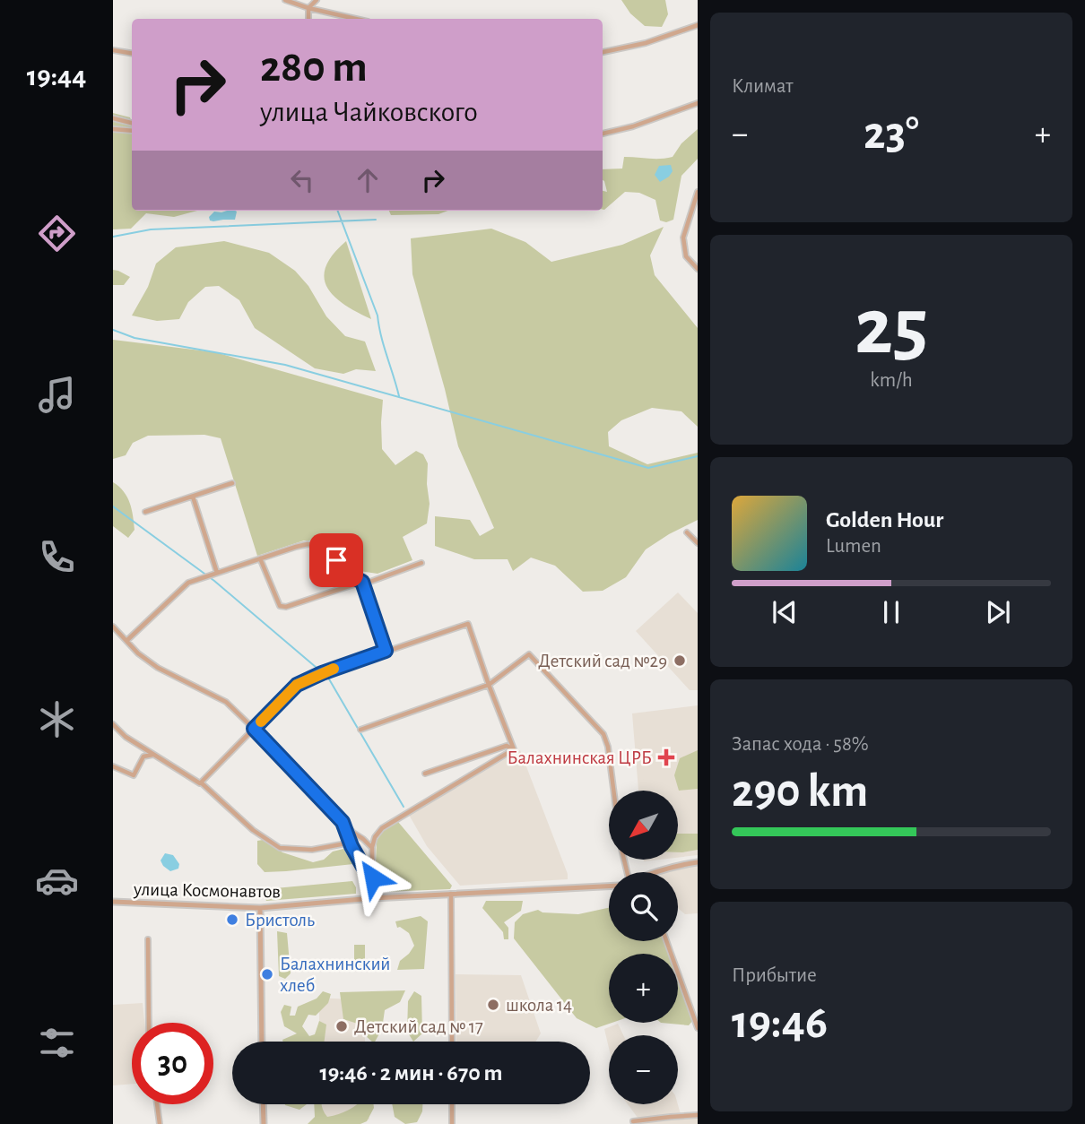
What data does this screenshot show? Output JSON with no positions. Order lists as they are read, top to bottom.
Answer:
{
  "streets": {
    "street": ["улица Космонавтов"]
  },
  "places": {
    "other": [
      "Детский сад №29",
      "Бристоль",
      "Балахнинский хлеб",
      "школа 14",
      "Детский сад № 17"
    ],
    "health": ["Балахнинская ЦРБ"]
  },
  "north": "bottom left",
  "page": {
    "tabs": "19:44",
    "tile": [
      "Климат",
      ["25", "km/h"],
      ["Запас хода · 58%", "290 km"],
      ["Прибытие", "19:46"]
    ],
    "turn": ["280 m", "улица Чайковского"],
    "heat": ["−", "23°", "+"],
    "song": ["Golden Hour", "Lumen"],
    "map_buttons": ["+", "−"],
    "limit": "30",
    "trip": "19:46 · 2 мин · 670 m"
  }
}
